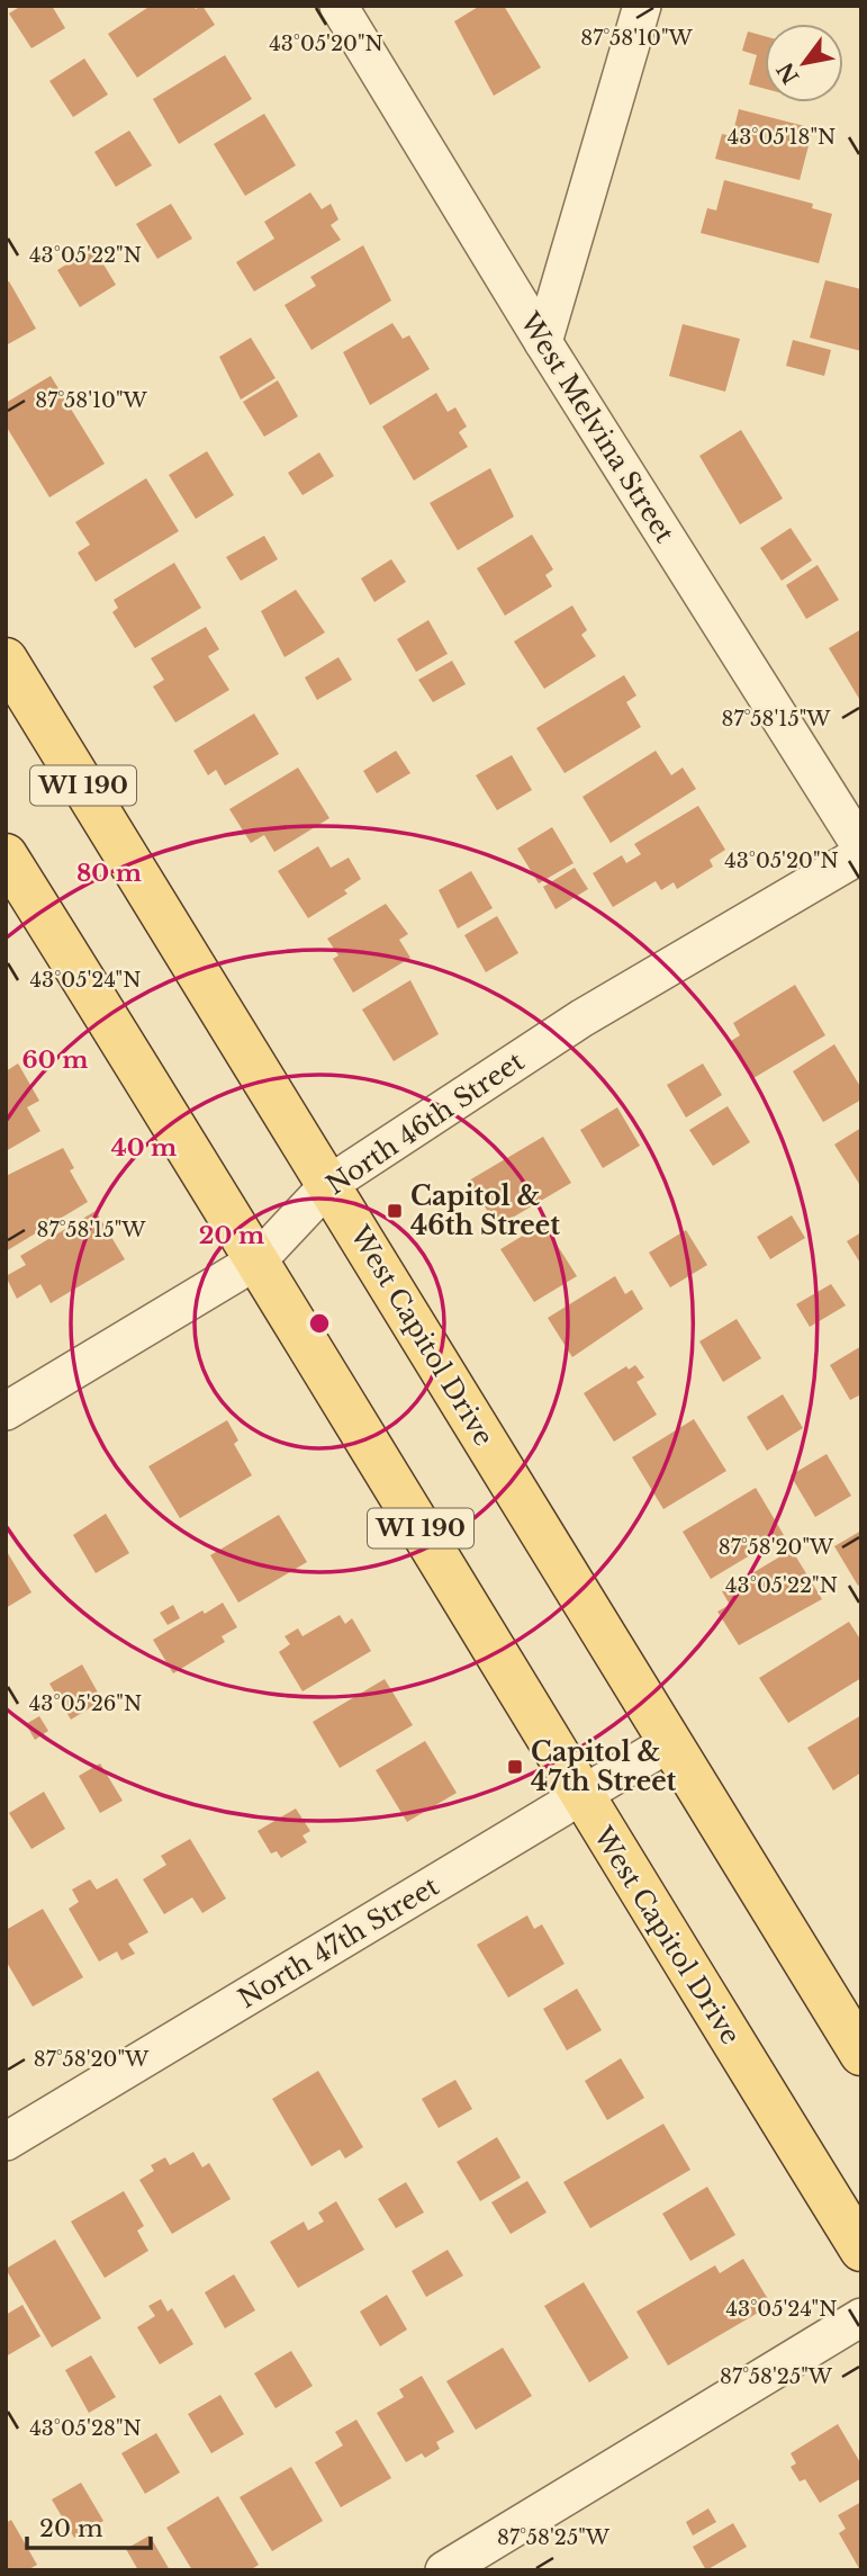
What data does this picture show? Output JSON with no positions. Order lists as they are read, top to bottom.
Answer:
{
  "streets": {
    "main road": ["WI 190", "West Capitol Drive"],
    "street": ["West Melvina Street", "North 46th Street", "North 47th Street"]
  },
  "crossings": [
    ["North 46th Street", "West Capitol Drive"],
    ["West Capitol Drive", "North 47th Street"]
  ],
  "places": {
    "transit": ["Capitol & 46th Street", "Capitol & 47th Street"]
  },
  "scale_bar": "20 m",
  "north": "bottom left",
  "coordinates": [
    "87°58'10\"W",
    "43°05'20\"N",
    "43°05'18\"N",
    "43°05'22\"N",
    "87°58'15\"W",
    "43°05'24\"N",
    "87°58'20\"W",
    "43°05'26\"N",
    "87°58'25\"W",
    "43°05'28\"N"
  ],
  "rings": [
    "80 m",
    "60 m",
    "40 m",
    "20 m"
  ]
}
